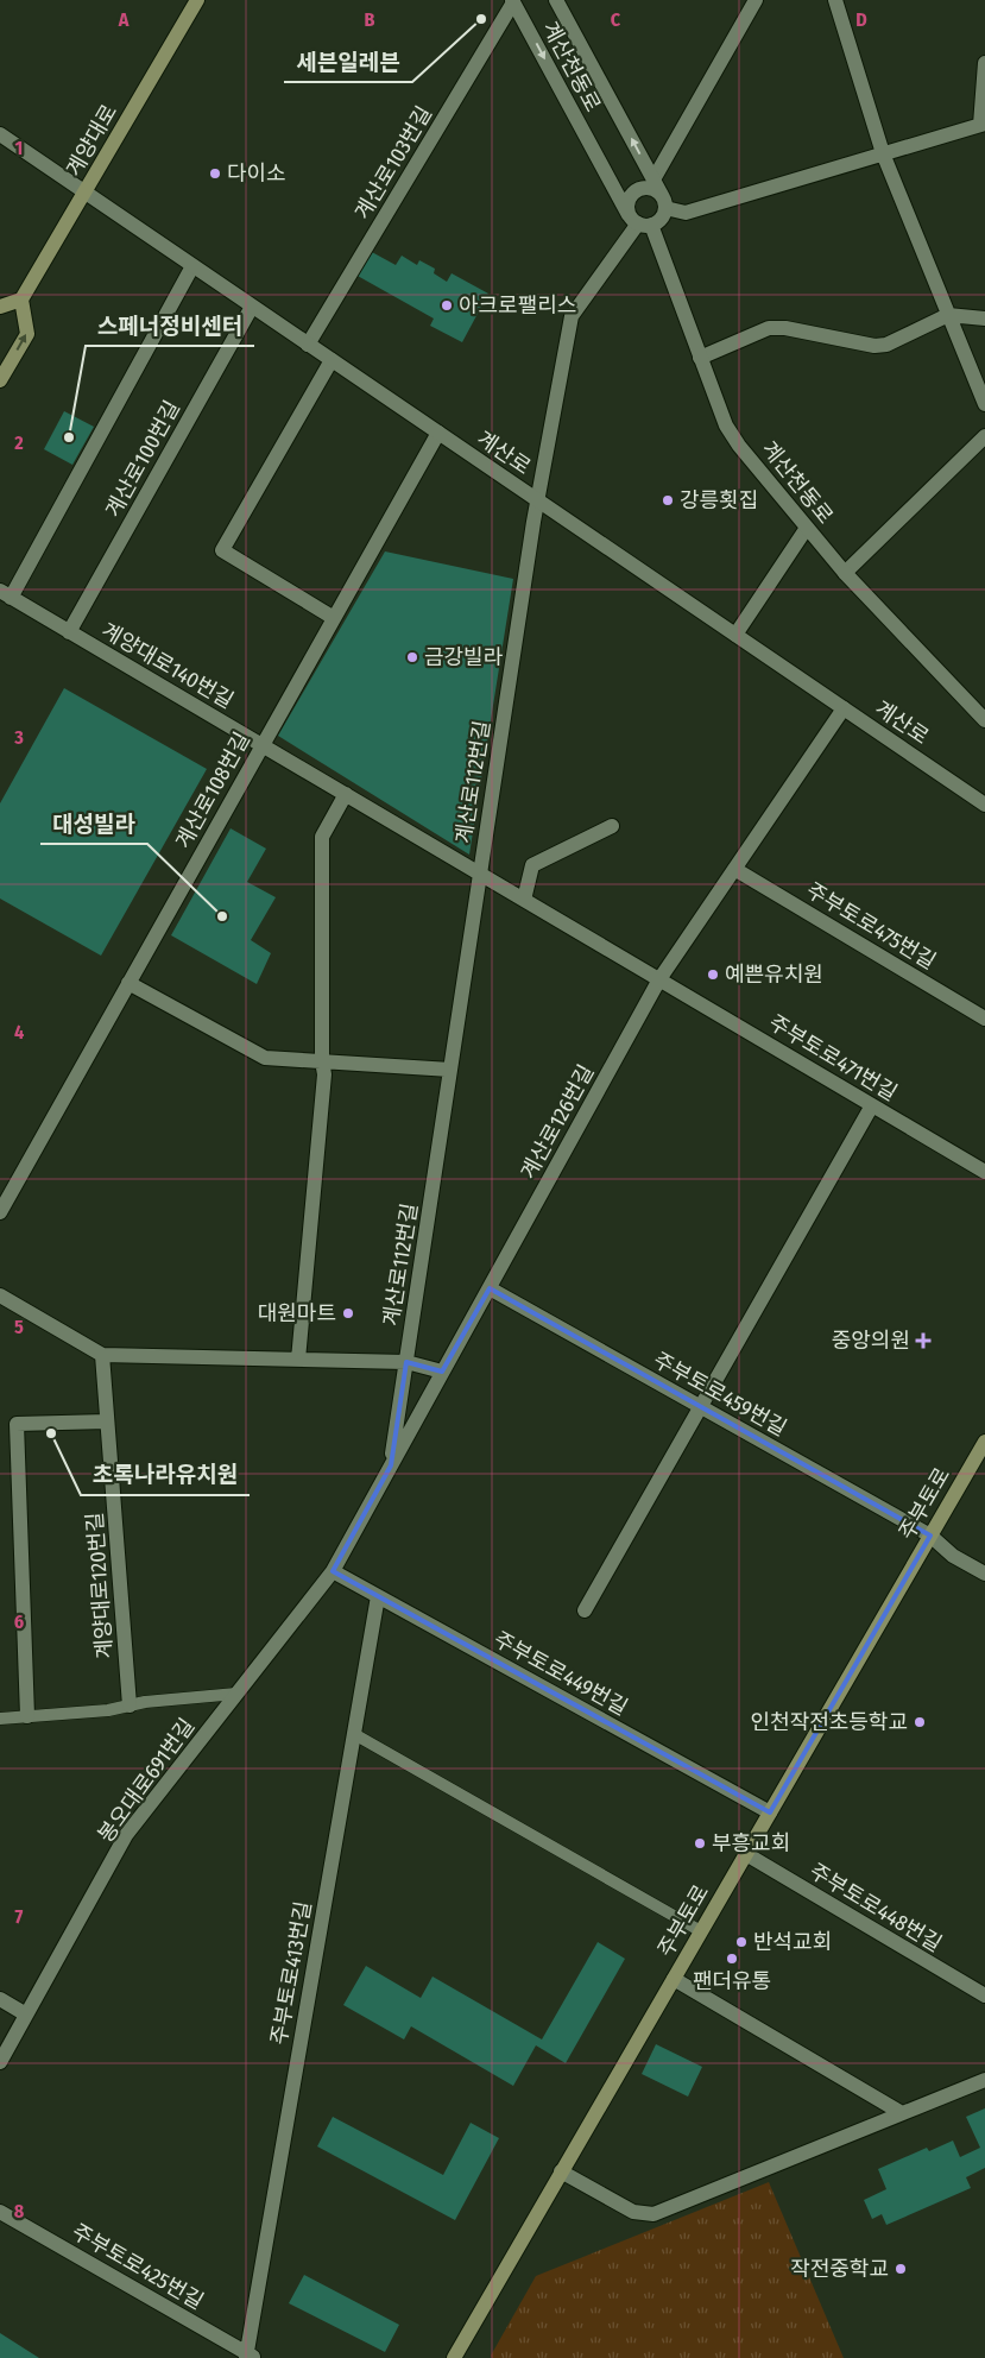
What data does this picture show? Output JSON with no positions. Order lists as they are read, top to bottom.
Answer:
{
  "streets": {
    "main road": ["계양대로", "주부토로"],
    "street": [
      "계산천동로",
      "계산로103번길",
      "계산로",
      "계산로100번길",
      "계양대로140번길",
      "계산로112번길",
      "계산로108번길",
      "주부토로475번길",
      "주부토로471번길",
      "계산로126번길",
      "주부토로459번길",
      "계양대로120번길",
      "주부토로449번길",
      "봉오대로691번길",
      "주부토로448번길",
      "주부토로413번길",
      "주부토로425번길"
    ]
  },
  "crossings": [
    ["계산천동로", "계산로103번길"],
    ["계산천동로", "계산로112번길"],
    ["계양대로", "계산로"],
    ["계산로103번길", "계산로"],
    ["계산로", "계산로100번길"],
    ["계산로", "계산로112번길"],
    ["계산로", "계산로108번길"],
    ["계산로", "계산로126번길"],
    ["계산로100번길", "계양대로140번길"],
    ["계양대로140번길", "계산로112번길"],
    ["계양대로140번길", "계산로108번길"],
    ["계양대로140번길", "주부토로471번길"],
    ["계양대로140번길", "계산로126번길"],
    ["계산로112번길", "계산로126번길"],
    ["주부토로475번길", "계산로126번길"],
    ["주부토로471번길", "계산로126번길"],
    ["계산로126번길", "주부토로459번길"],
    ["계산로126번길", "주부토로449번길"],
    ["계산로126번길", "봉오대로691번길"],
    ["주부토로459번길", "주부토로"],
    ["주부토로", "주부토로449번길"],
    ["주부토로", "주부토로448번길"],
    ["주부토로449번길", "봉오대로691번길"],
    ["주부토로449번길", "주부토로413번길"],
    ["주부토로413번길", "주부토로425번길"]
  ],
  "places": {
    "other": [
      "세븐일레븐",
      "다이소",
      "아크로팰리스",
      "스페너정비센터",
      "강릉횟집",
      "금강빌라",
      "대성빌라",
      "예쁜유치원",
      "대원마트",
      "초록나라유치원",
      "인천작전초등학교",
      "부흥교회",
      "반석교회",
      "팬더유통",
      "작전중학교"
    ],
    "health": ["중앙의원"]
  },
  "grid": {
    "columns": [
      "A",
      "B",
      "C",
      "D"
    ],
    "rows": [
      "1",
      "2",
      "3",
      "4",
      "5",
      "6",
      "7",
      "8"
    ]
  }
}
